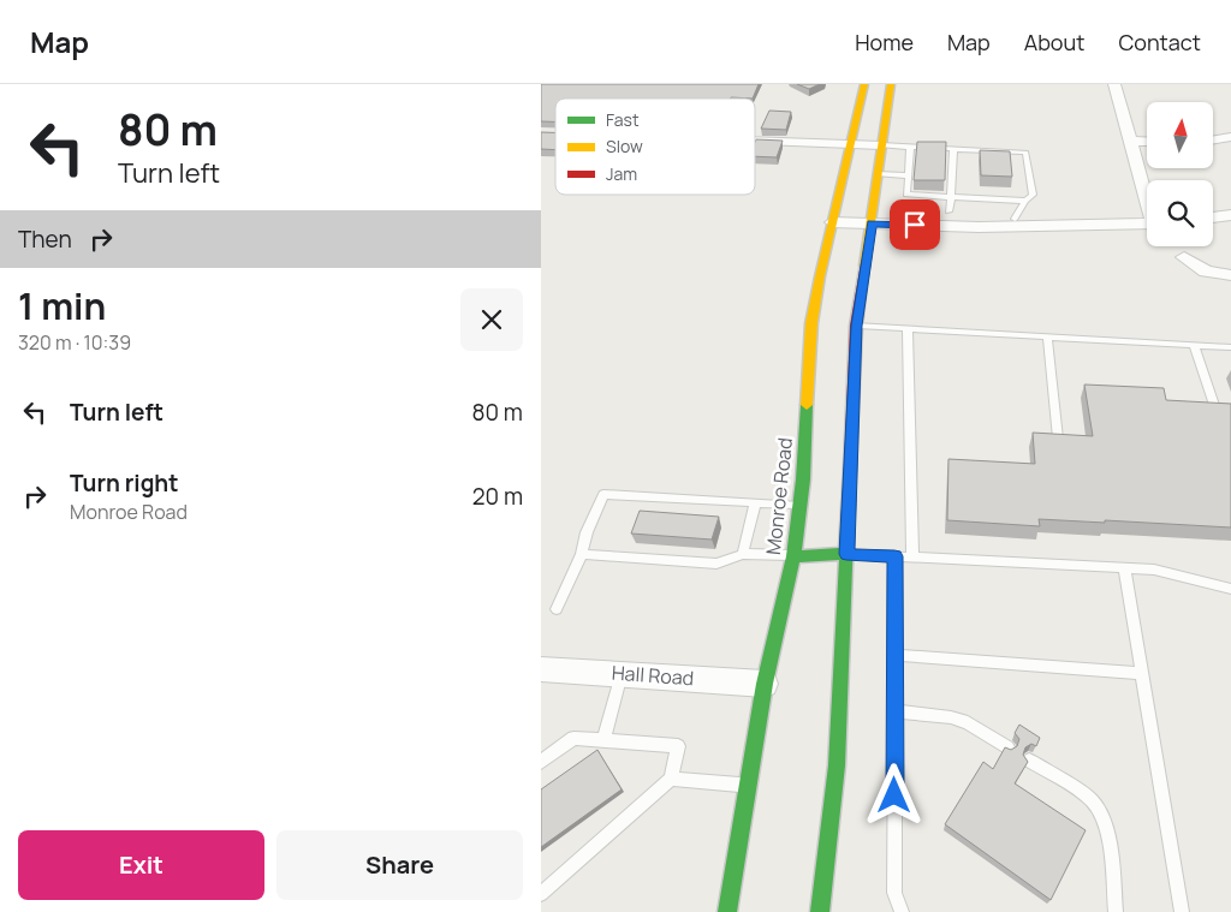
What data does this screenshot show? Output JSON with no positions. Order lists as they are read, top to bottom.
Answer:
{
  "streets": {
    "main road": ["Monroe Road"],
    "street": ["Hall Road"]
  },
  "crossings": [
    ["Monroe Road", "Hall Road"]
  ],
  "legend": ["Fast", "Slow", "Jam"],
  "north": "top",
  "page": {
    "header": "Map",
    "nav": [
      "Home",
      "Map",
      "About",
      "Contact"
    ],
    "turn": ["80 m", "Turn left"],
    "then": "Then",
    "heading": ["1 min", "320 m · 10:39"],
    "list": [
      {
        "name": "Turn left",
        "value": "80 m"
      },
      {
        "name": "Turn right",
        "note": "Monroe Road",
        "value": "20 m"
      }
    ],
    "buttons": ["Exit", "Share"]
  }
}
